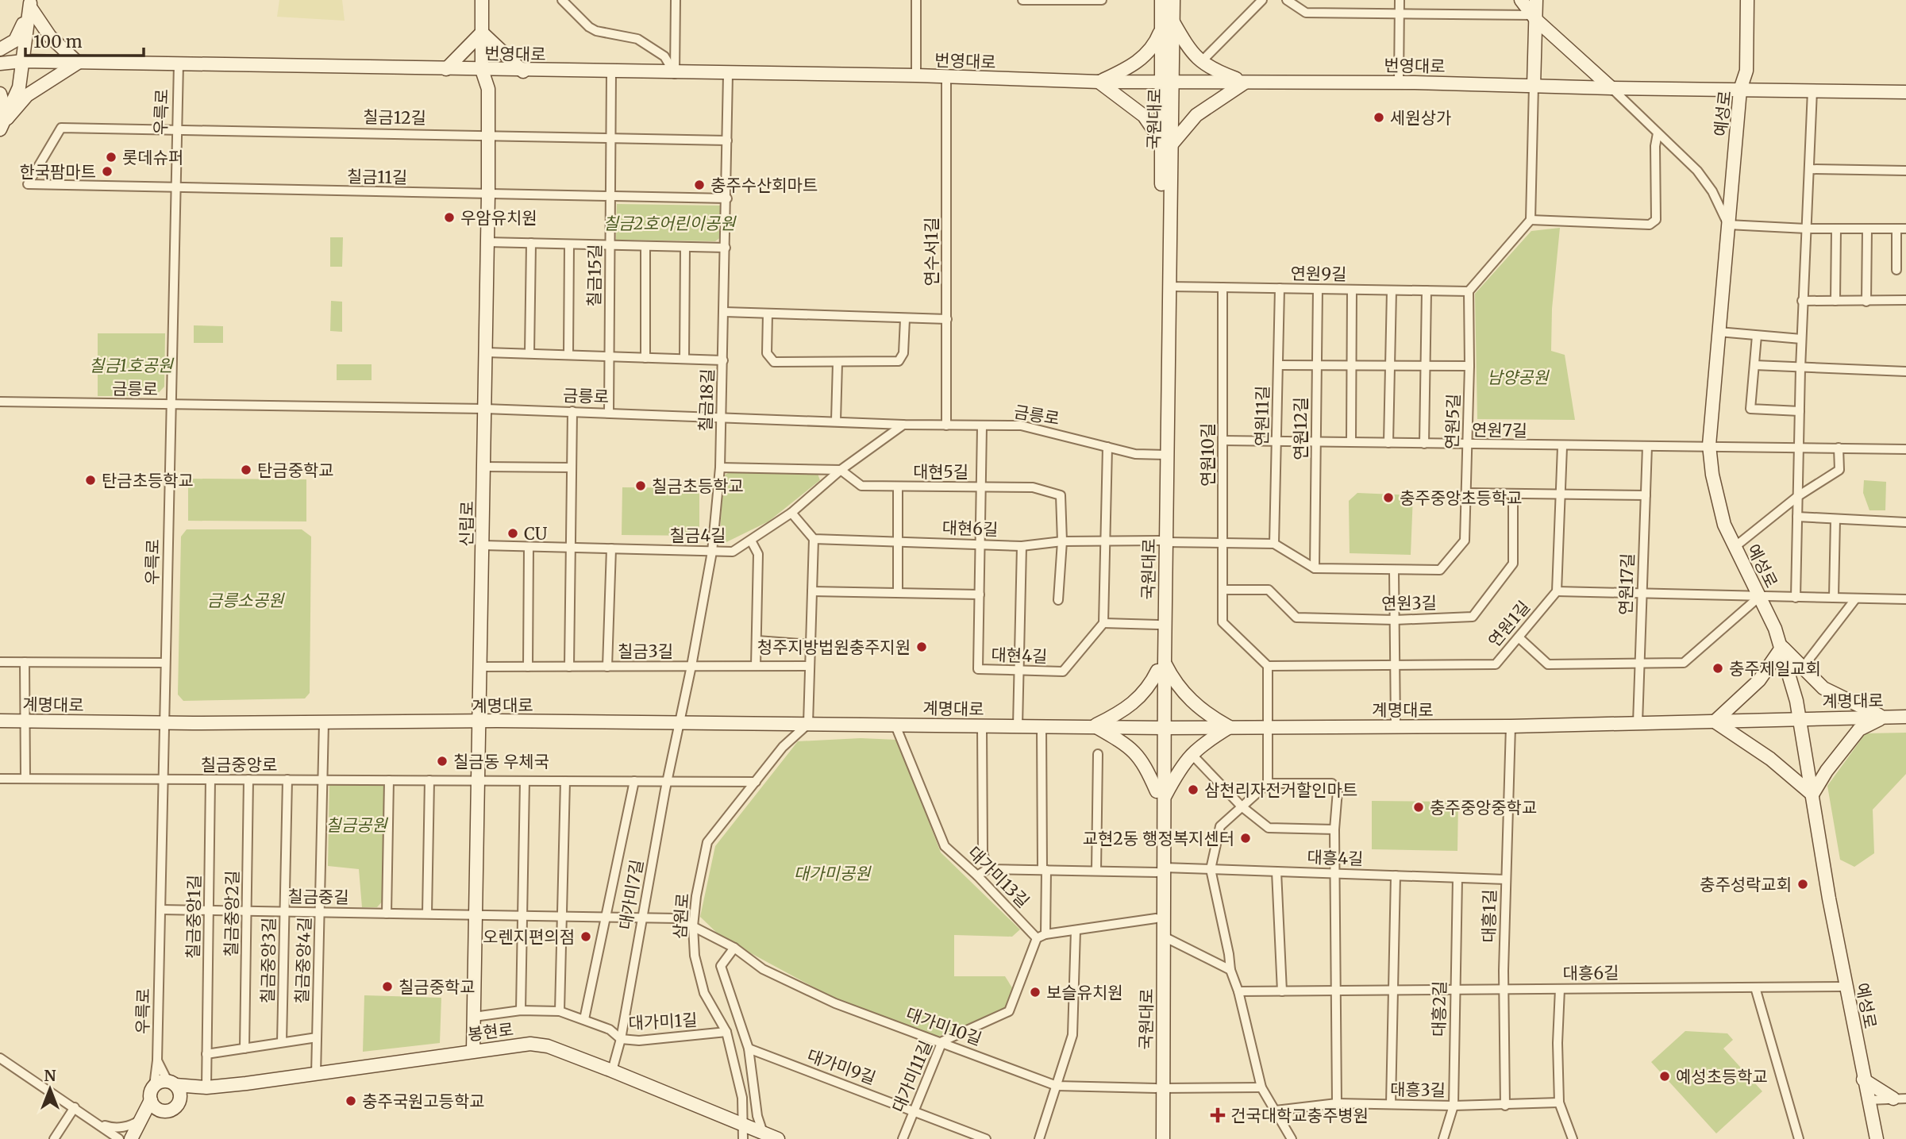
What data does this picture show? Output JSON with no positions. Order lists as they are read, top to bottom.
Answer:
{
  "streets": {
    "street": [
      "번영대로",
      "우륵로",
      "예성로",
      "칠금12길",
      "국원대로",
      "칠금11길",
      "연수서1길",
      "연원9길",
      "칠금15길",
      "금릉로",
      "칠금18길",
      "연원11길",
      "연원5길",
      "연원12길",
      "연원7길",
      "연원10길",
      "대현5길",
      "신립로",
      "대현6길",
      "칠금4길",
      "연원17길",
      "연원3길",
      "연원1길",
      "칠금3길",
      "대현4길",
      "계명대로",
      "칠금중앙로",
      "대흥4길",
      "대가미13길",
      "대가미7길",
      "칠금중길",
      "칠금중앙2길",
      "삼원로",
      "대흥1길",
      "칠금중앙1길",
      "칠금중앙3길",
      "칠금중앙4길",
      "대흥6길",
      "대흥2길",
      "대가미1길",
      "대가미10길",
      "봉현로",
      "대가미9길",
      "대가미11길",
      "대흥3길"
    ]
  },
  "crossings": [
    ["번영대로", "우륵로"],
    ["번영대로", "예성로"],
    ["번영대로", "국원대로"],
    ["번영대로", "연수서1길"],
    ["번영대로", "칠금15길"],
    ["번영대로", "칠금18길"],
    ["번영대로", "신립로"],
    ["우륵로", "칠금12길"],
    ["우륵로", "칠금11길"],
    ["우륵로", "금릉로"],
    ["우륵로", "계명대로"],
    ["우륵로", "칠금중앙로"],
    ["우륵로", "칠금중길"],
    ["우륵로", "봉현로"],
    ["예성로", "연원7길"],
    ["예성로", "계명대로"],
    ["예성로", "대흥6길"],
    ["칠금12길", "칠금11길"],
    ["칠금12길", "칠금15길"],
    ["칠금12길", "칠금18길"],
    ["칠금12길", "신립로"],
    ["국원대로", "연원9길"],
    ["국원대로", "금릉로"],
    ["국원대로", "대현6길"],
    ["국원대로", "계명대로"],
    ["국원대로", "대흥4길"],
    ["국원대로", "대가미10길"],
    ["칠금11길", "칠금15길"],
    ["칠금11길", "칠금18길"],
    ["칠금11길", "신립로"],
    ["연수서1길", "금릉로"],
    ["연원9길", "연원11길"],
    ["연원9길", "연원5길"],
    ["연원9길", "연원12길"],
    ["연원9길", "연원10길"],
    ["칠금15길", "금릉로"],
    ["금릉로", "칠금18길"],
    ["금릉로", "신립로"],
    ["금릉로", "칠금4길"],
    ["금릉로", "대현4길"],
    ["칠금18길", "칠금4길"],
    ["칠금18길", "칠금3길"],
    ["칠금18길", "계명대로"],
    ["칠금18길", "대가미7길"],
    ["연원11길", "연원5길"],
    ["연원11길", "연원7길"],
    ["연원5길", "연원12길"],
    ["연원5길", "연원7길"],
    ["연원12길", "연원7길"],
    ["연원7길", "연원10길"],
    ["연원7길", "연원17길"],
    ["연원10길", "연원3길"],
    ["연원10길", "연원1길"],
    ["대현5길", "대현6길"],
    ["대현5길", "칠금4길"],
    ["대현5길", "대현4길"],
    ["신립로", "칠금4길"],
    ["신립로", "칠금3길"],
    ["신립로", "계명대로"],
    ["신립로", "칠금중앙로"],
    ["신립로", "칠금중길"],
    ["신립로", "대가미1길"],
    ["신립로", "봉현로"],
    ["대현6길", "대현4길"],
    ["연원17길", "계명대로"],
    ["계명대로", "대가미13길"],
    ["계명대로", "대가미7길"],
    ["계명대로", "삼원로"],
    ["계명대로", "대흥1길"],
    ["계명대로", "칠금중앙4길"],
    ["계명대로", "대가미11길"],
    ["칠금중앙로", "대가미7길"],
    ["칠금중앙로", "칠금중앙2길"],
    ["칠금중앙로", "삼원로"],
    ["칠금중앙로", "칠금중앙1길"],
    ["칠금중앙로", "칠금중앙3길"],
    ["칠금중앙로", "칠금중앙4길"],
    ["대흥4길", "대흥1길"],
    ["대흥4길", "대흥2길"],
    ["대흥4길", "대가미11길"],
    ["대가미13길", "대가미11길"],
    ["대가미7길", "대가미1길"],
    ["대가미7길", "대가미10길"],
    ["대가미7길", "봉현로"],
    ["칠금중길", "칠금중앙2길"],
    ["칠금중길", "칠금중앙1길"],
    ["칠금중길", "칠금중앙3길"],
    ["칠금중길", "칠금중앙4길"],
    ["칠금중길", "대가미10길"],
    ["삼원로", "대가미1길"],
    ["삼원로", "대가미10길"],
    ["삼원로", "봉현로"],
    ["대흥1길", "대흥6길"],
    ["대흥1길", "대흥3길"],
    ["칠금중앙1길", "봉현로"],
    ["칠금중앙4길", "봉현로"],
    ["대흥6길", "대흥2길"],
    ["대흥2길", "대흥3길"],
    ["대가미10길", "대가미11길"],
    ["대가미9길", "대가미11길"]
  ],
  "parks": [
    "칠금2호어린이공원",
    "칠금1호공원",
    "남양공원",
    "금릉소공원",
    "칠금공원",
    "대가미공원"
  ],
  "places": {
    "other": [
      "세원상가",
      "롯데슈퍼",
      "한국팜마트",
      "충주수산회마트",
      "우암유치원",
      "탄금중학교",
      "탄금초등학교",
      "칠금초등학교",
      "충주중앙초등학교",
      "CU",
      "청주지방법원충주지원",
      "충주제일교회",
      "칠금동 우체국",
      "삼천리자전거할인마트",
      "충주중앙중학교",
      "교현2동 행정복지센터",
      "충주성락교회",
      "오렌지편의점",
      "칠금중학교",
      "보슬유치원",
      "예성초등학교",
      "충주국원고등학교"
    ],
    "health": ["건국대학교충주병원"]
  },
  "scale_bar": "100 m",
  "north": "top"
}
